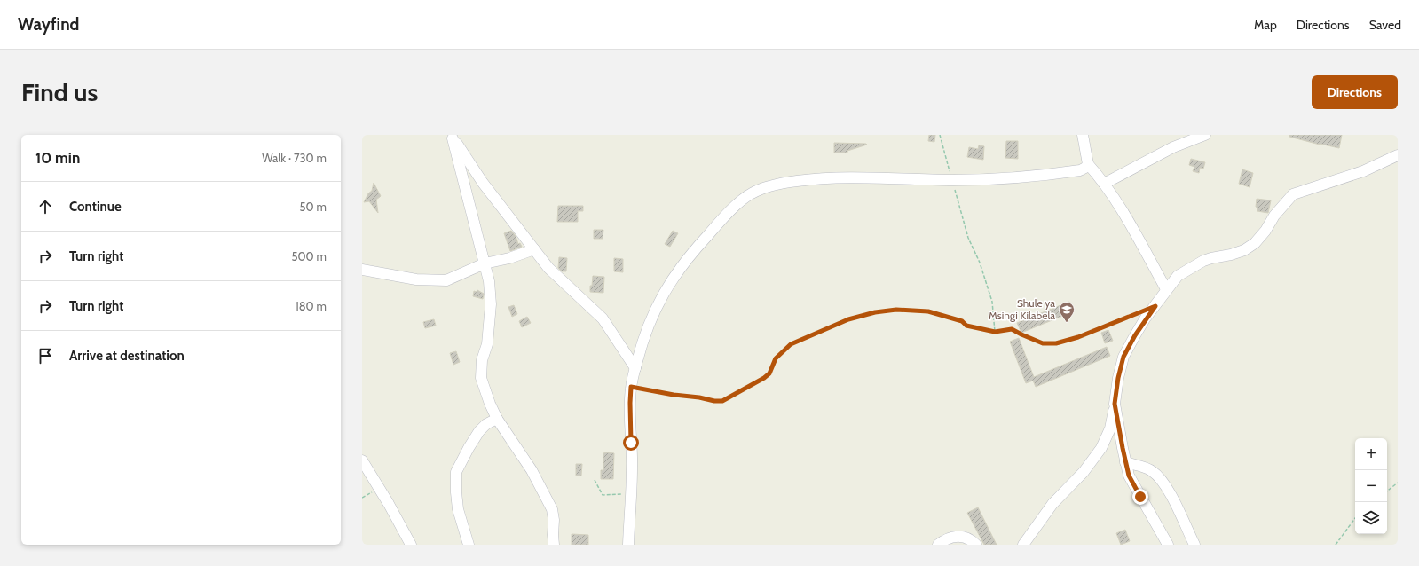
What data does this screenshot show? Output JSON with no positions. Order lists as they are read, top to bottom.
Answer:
{
  "places": {
    "school or university": ["Shule ya Msingi Kilabela"]
  },
  "page": {
    "header": "Wayfind",
    "nav": ["Map", "Directions", "Saved"],
    "buttons": "Directions",
    "title": "Find us",
    "heading": ["10 min", "Walk · 730 m"],
    "list": [
      ["Continue", "50 m"],
      ["Turn right", "500 m"],
      ["Turn right", "180 m"],
      "Arrive at destination"
    ],
    "map_buttons": ["+", "−"]
  }
}
